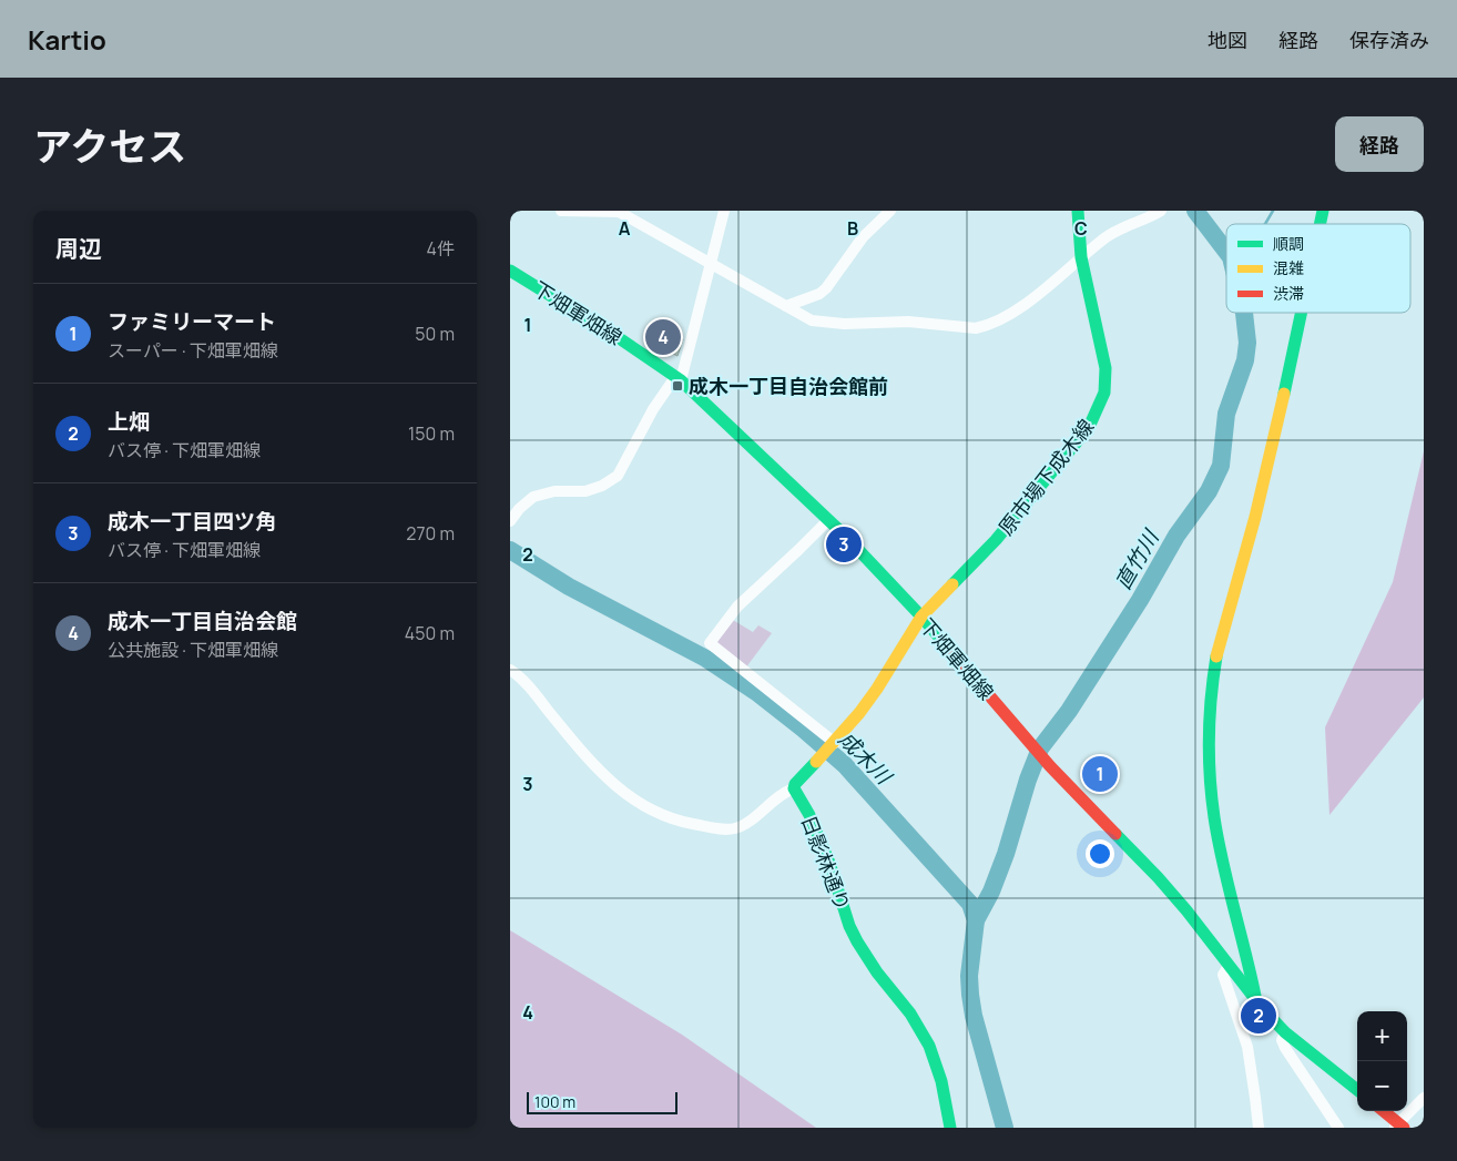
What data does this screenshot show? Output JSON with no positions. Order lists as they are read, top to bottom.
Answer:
{
  "streets": {
    "main road": ["下畑軍畑線", "原市場下成木線", "日影林通り"]
  },
  "crossings": [
    ["下畑軍畑線", "原市場下成木線"]
  ],
  "water": ["直竹川", "成木川"],
  "places": {
    "transit": ["成木一丁目自治会館前"]
  },
  "legend": ["順調", "混雑", "渋滞"],
  "scale_bar": "100 m",
  "page": {
    "header": "Kartio",
    "nav": ["地図", "経路", "保存済み"],
    "title": "アクセス",
    "buttons": "経路",
    "heading": ["周辺", "4件"],
    "list": [
      {
        "mark": "1",
        "name": "ファミリーマート",
        "note": "スーパー · 下畑軍畑線",
        "value": "50 m"
      },
      {
        "mark": "2",
        "name": "上畑",
        "note": "バス停 · 下畑軍畑線",
        "value": "150 m"
      },
      {
        "mark": "3",
        "name": "成木一丁目四ツ角",
        "note": "バス停 · 下畑軍畑線",
        "value": "270 m"
      },
      {
        "mark": "4",
        "name": "成木一丁目自治会館",
        "note": "公共施設 · 下畑軍畑線",
        "value": "450 m"
      }
    ],
    "pins": [
      "4",
      "3",
      "1",
      "2"
    ],
    "map_buttons": ["+", "−"],
    "scale": "100 m"
  },
  "grid": {
    "columns": ["A", "B", "C"],
    "rows": [
      "1",
      "2",
      "3",
      "4"
    ]
  }
}
